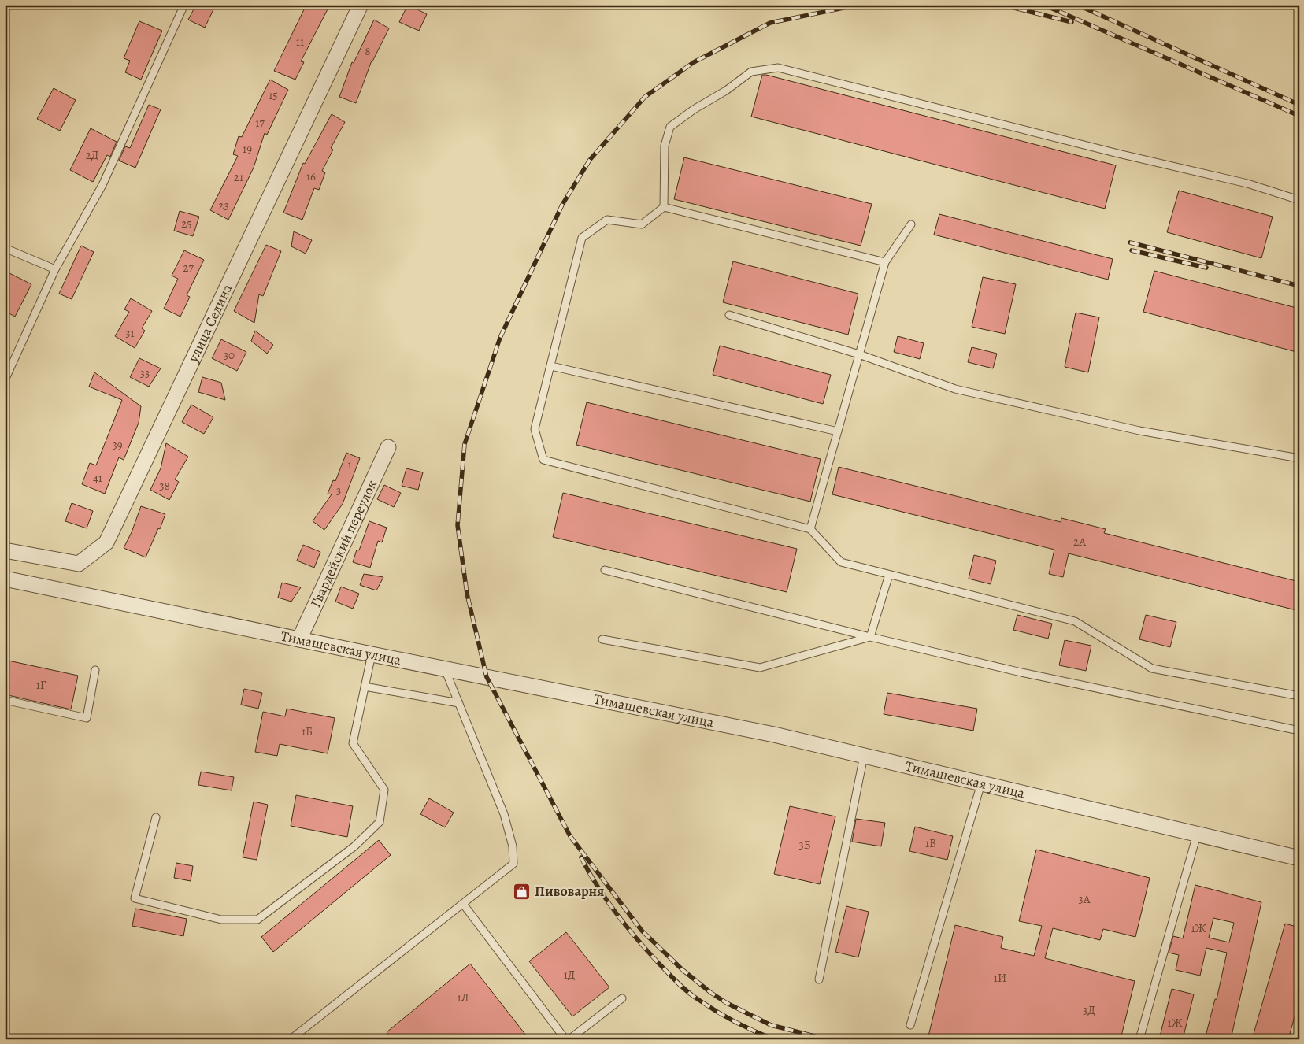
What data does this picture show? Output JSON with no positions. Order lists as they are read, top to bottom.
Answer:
{
  "streets": {
    "street": ["улица Седина", "Гвардейский переулок", "Тимашевская улица"]
  },
  "crossings": [
    ["Гвардейский переулок", "Тимашевская улица"]
  ],
  "places": {
    "shop": ["Пивоварня"]
  },
  "house_numbers": [
    "11",
    "8",
    "15",
    "17",
    "19",
    "2Д",
    "16",
    "21",
    "23",
    "25",
    "27",
    "31",
    "30",
    "33",
    "39",
    "1",
    "41",
    "38",
    "3",
    "2А",
    "1Г",
    "1Б",
    "1В",
    "3Б",
    "3А",
    "1Ж",
    "1Д",
    "1И",
    "1Л",
    "3Д",
    "1Ж"
  ]
}
